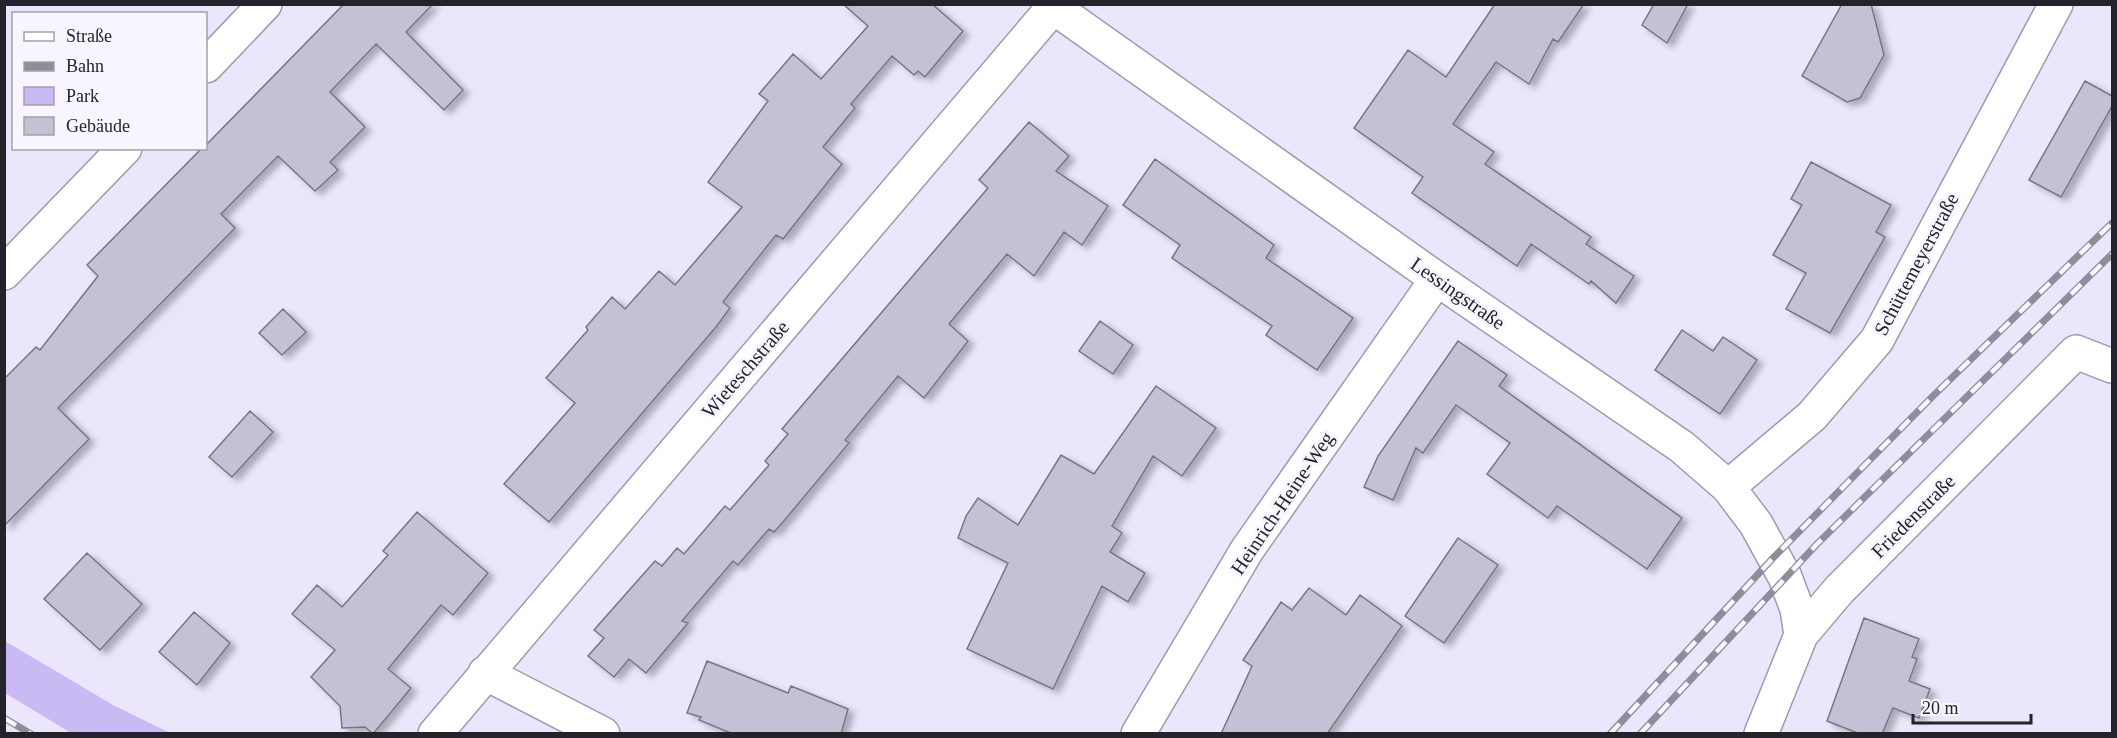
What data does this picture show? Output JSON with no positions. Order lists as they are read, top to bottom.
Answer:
{
  "streets": {
    "street": [
      "Schüttemeyerstraße",
      "Lessingstraße",
      "Wieteschstraße",
      "Heinrich-Heine-Weg",
      "Friedenstraße"
    ]
  },
  "crossings": [
    ["Schüttemeyerstraße", "Lessingstraße"],
    ["Lessingstraße", "Wieteschstraße"],
    ["Lessingstraße", "Heinrich-Heine-Weg"],
    ["Lessingstraße", "Friedenstraße"]
  ],
  "legend": [
    "Straße",
    "Bahn",
    "Park",
    "Gebäude"
  ],
  "scale_bar": "20 m"
}
